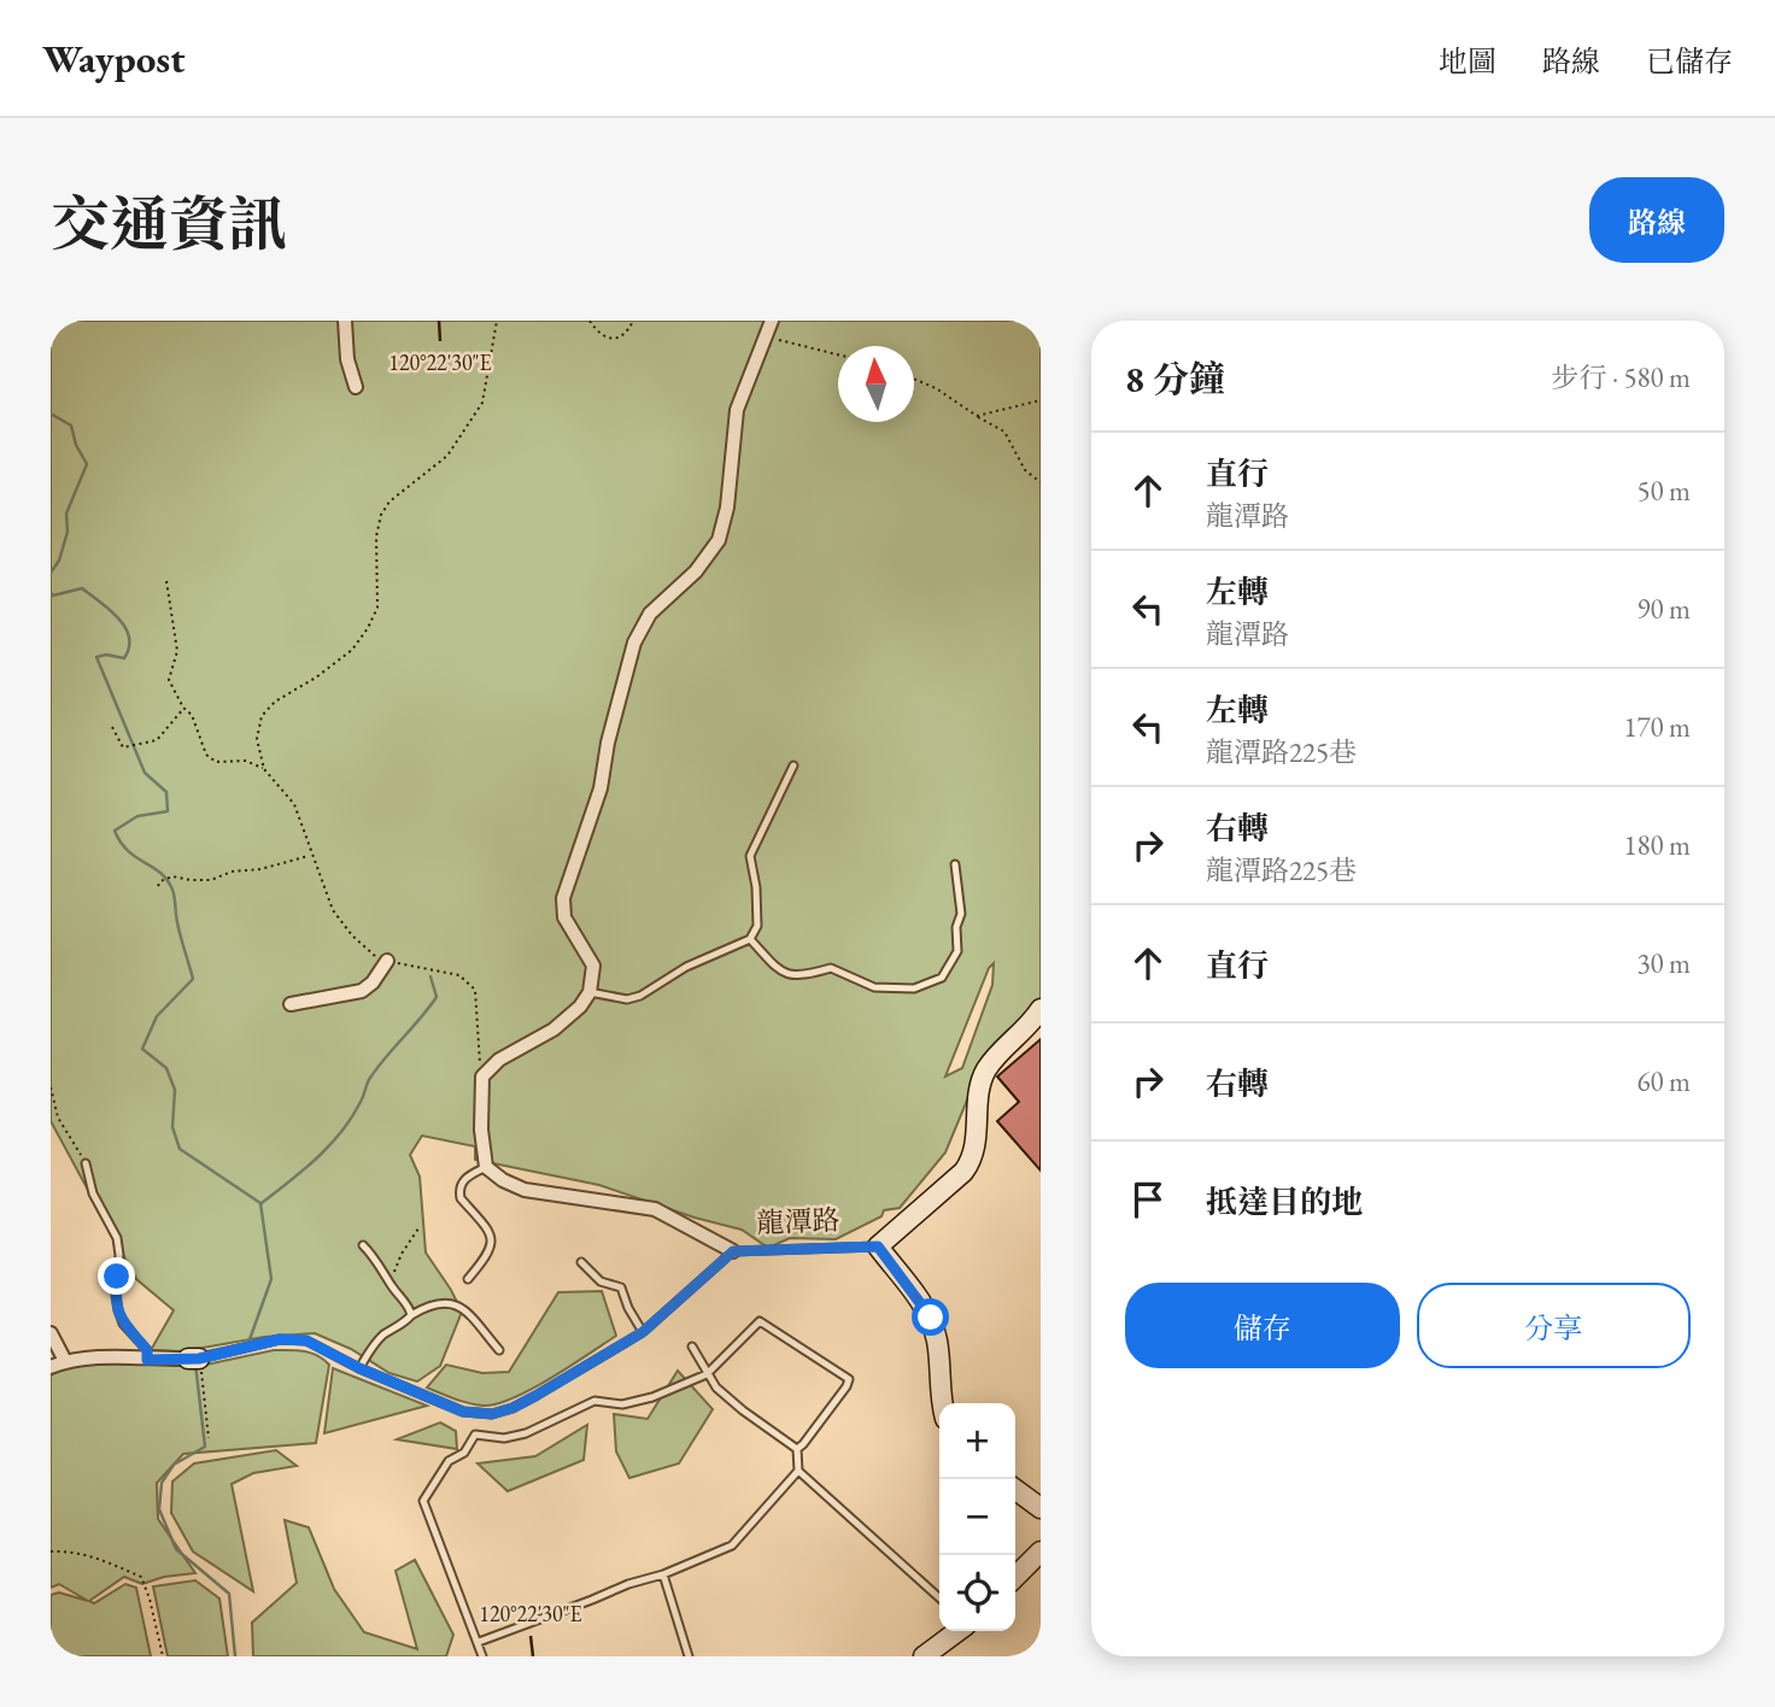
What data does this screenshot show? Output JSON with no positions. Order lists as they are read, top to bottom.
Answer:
{
  "streets": {
    "street": ["龍潭路"]
  },
  "north": "top",
  "page": {
    "header": "Waypost",
    "nav": ["地圖", "路線", "已儲存"],
    "title": "交通資訊",
    "buttons": [
      "路線",
      ["儲存", "分享"]
    ],
    "heading": ["8 分鐘", "步行 · 580 m"],
    "list": [
      ["直行", "龍潭路", "50 m"],
      ["左轉", "龍潭路", "90 m"],
      ["左轉", "龍潭路225巷", "170 m"],
      ["右轉", "龍潭路225巷", "180 m"],
      ["直行", "30 m"],
      ["右轉", "60 m"],
      "抵達目的地"
    ],
    "map_buttons": ["+", "−"]
  },
  "coordinates": ["120°22'30\"E"]
}
